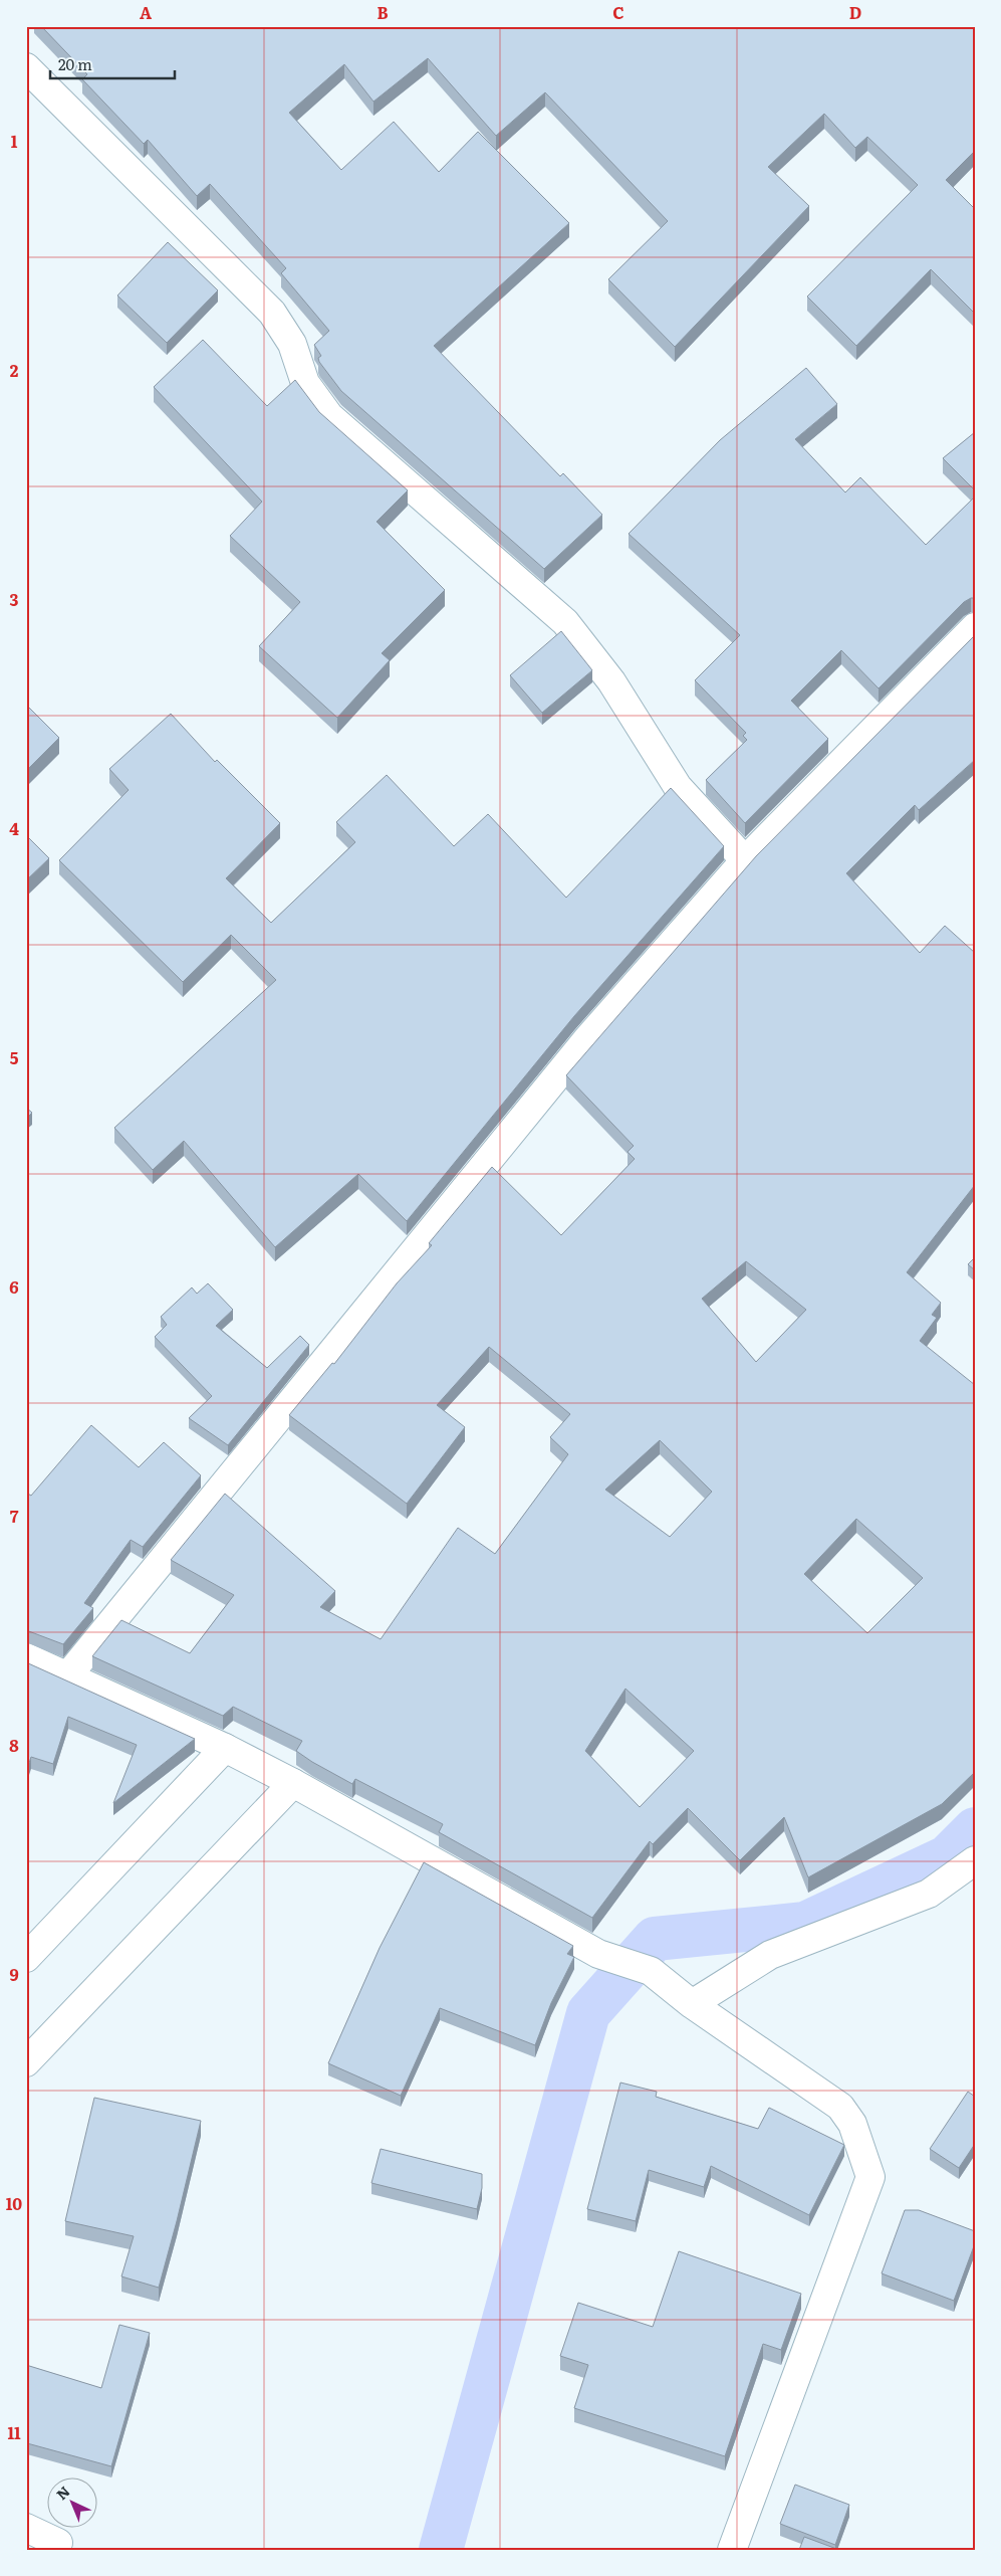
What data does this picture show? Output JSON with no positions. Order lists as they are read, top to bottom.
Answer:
{
  "scale_bar": "20 m",
  "north": "top left",
  "grid": {
    "columns": [
      "A",
      "B",
      "C",
      "D"
    ],
    "rows": [
      "1",
      "2",
      "3",
      "4",
      "5",
      "6",
      "7",
      "8",
      "9",
      "10",
      "11"
    ]
  }
}
